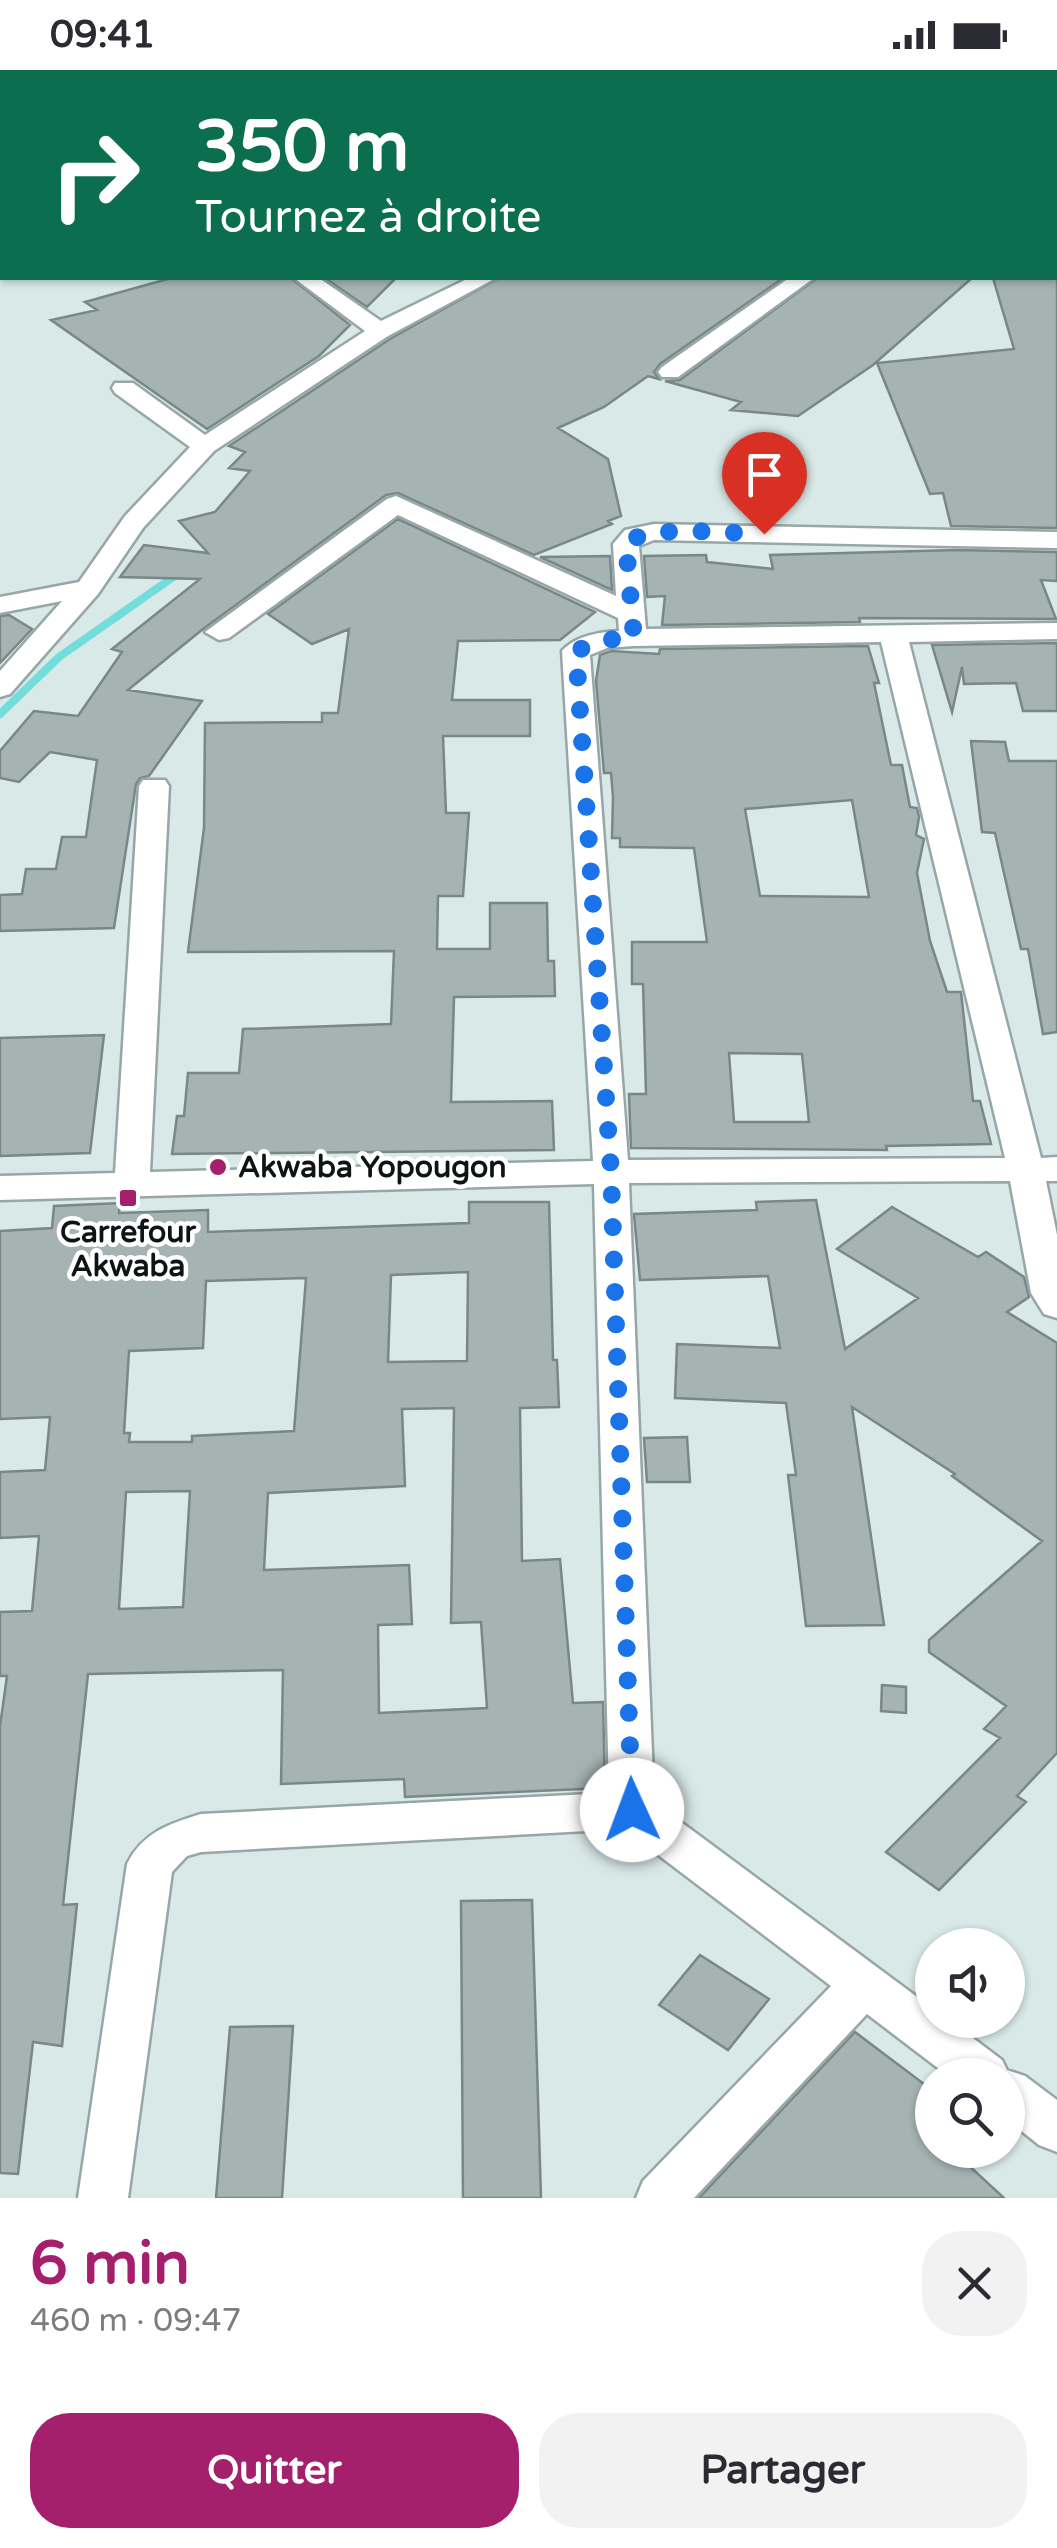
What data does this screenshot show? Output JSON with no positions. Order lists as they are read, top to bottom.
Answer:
{
  "places": {
    "other": ["Akwaba Yopougon"],
    "transit": ["Carrefour Akwaba"]
  },
  "page": {
    "status": "09:41",
    "turn": ["350 m", "Tournez à droite"],
    "heading": ["6 min", "460 m · 09:47"],
    "buttons": ["Quitter", "Partager"]
  }
}
